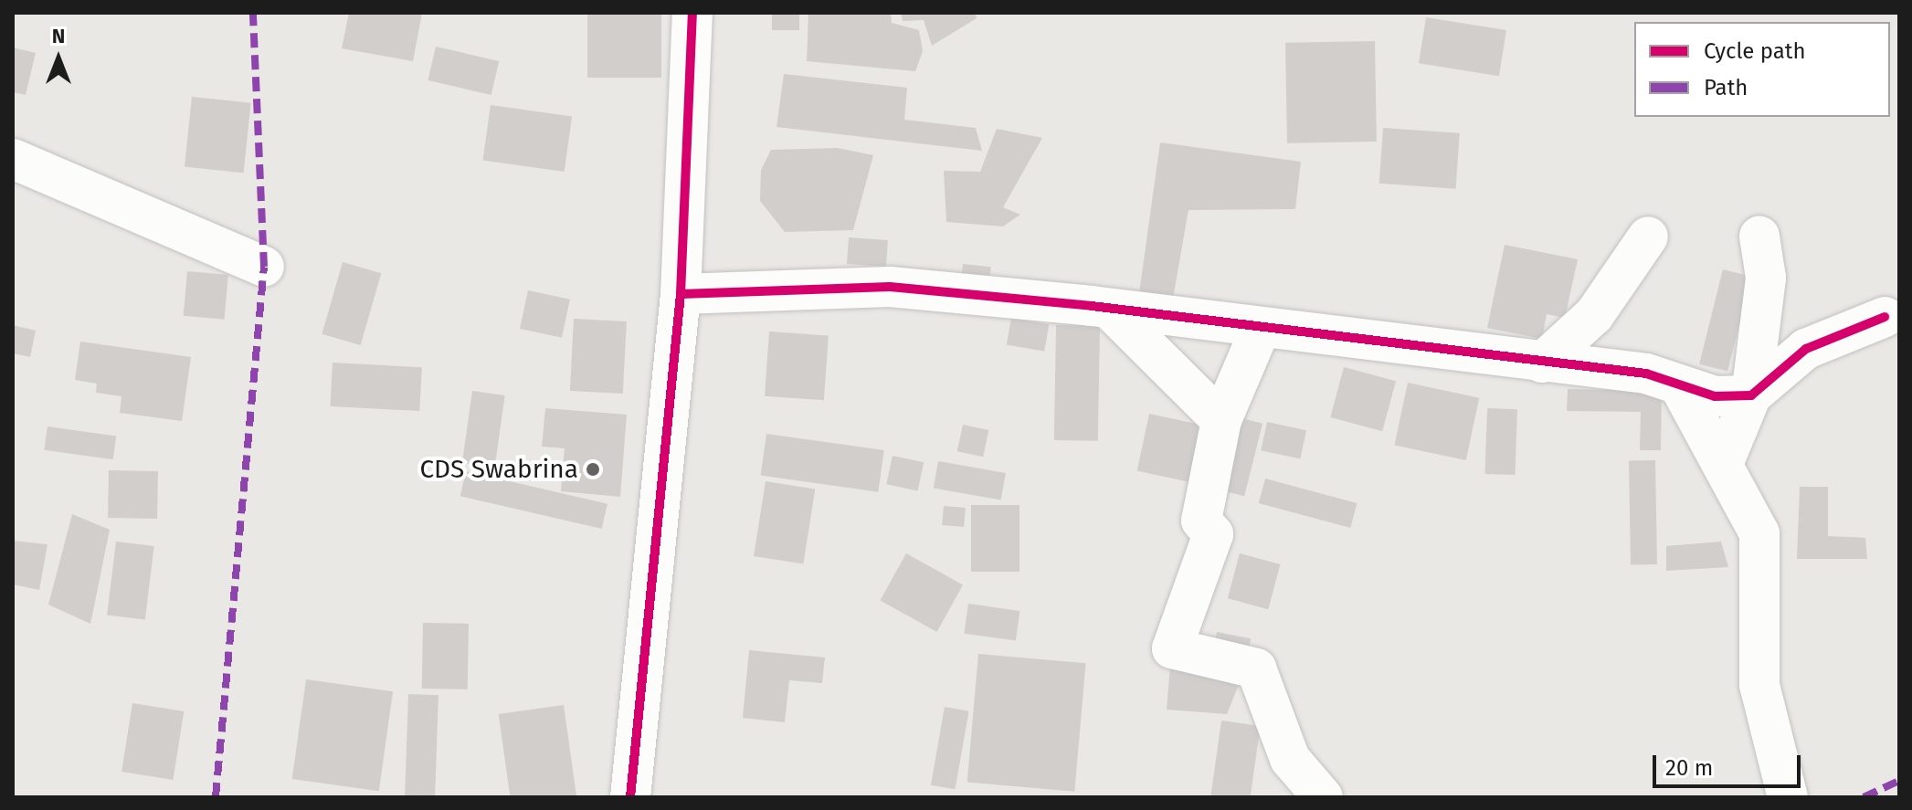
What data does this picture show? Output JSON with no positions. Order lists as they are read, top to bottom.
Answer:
{
  "places": ["CDS Swabrina"],
  "legend": ["Cycle path", "Path"],
  "scale_bar": "20 m",
  "north": "top"
}
